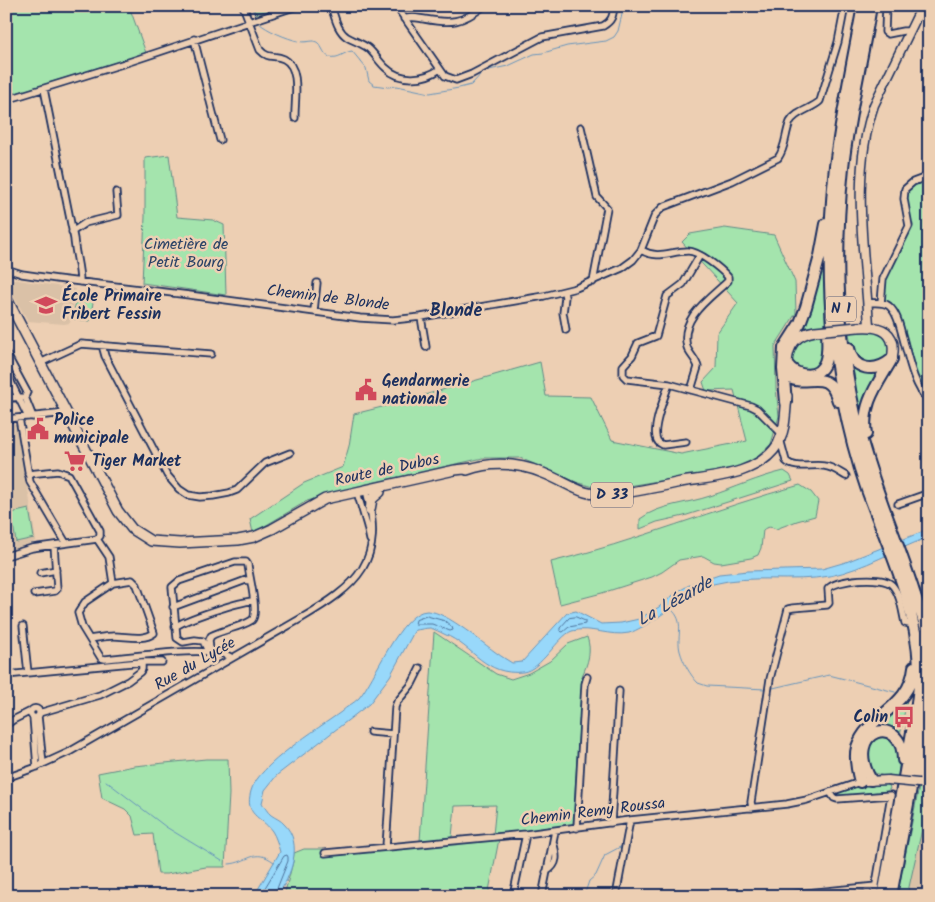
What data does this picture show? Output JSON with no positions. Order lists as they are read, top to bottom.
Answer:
{
  "streets": {
    "highway": ["N 1"],
    "main road": ["Route de Dubos", "D 33"],
    "street": ["Chemin de Blonde", "Rue du Lycée", "Chemin Remy Roussa"]
  },
  "crossings": [
    ["Route de Dubos", "Rue du Lycée"]
  ],
  "districts": ["Blonde"],
  "water": ["La Lézarde"],
  "parks": ["Cimetière de Petit Bourg"],
  "places": {
    "school or university": ["École Primaire Fribert Fessin"],
    "public building": ["Gendarmerie nationale", "Police municipale"],
    "supermarket": ["Tiger Market"],
    "bus stop": ["Colin"]
  }
}
